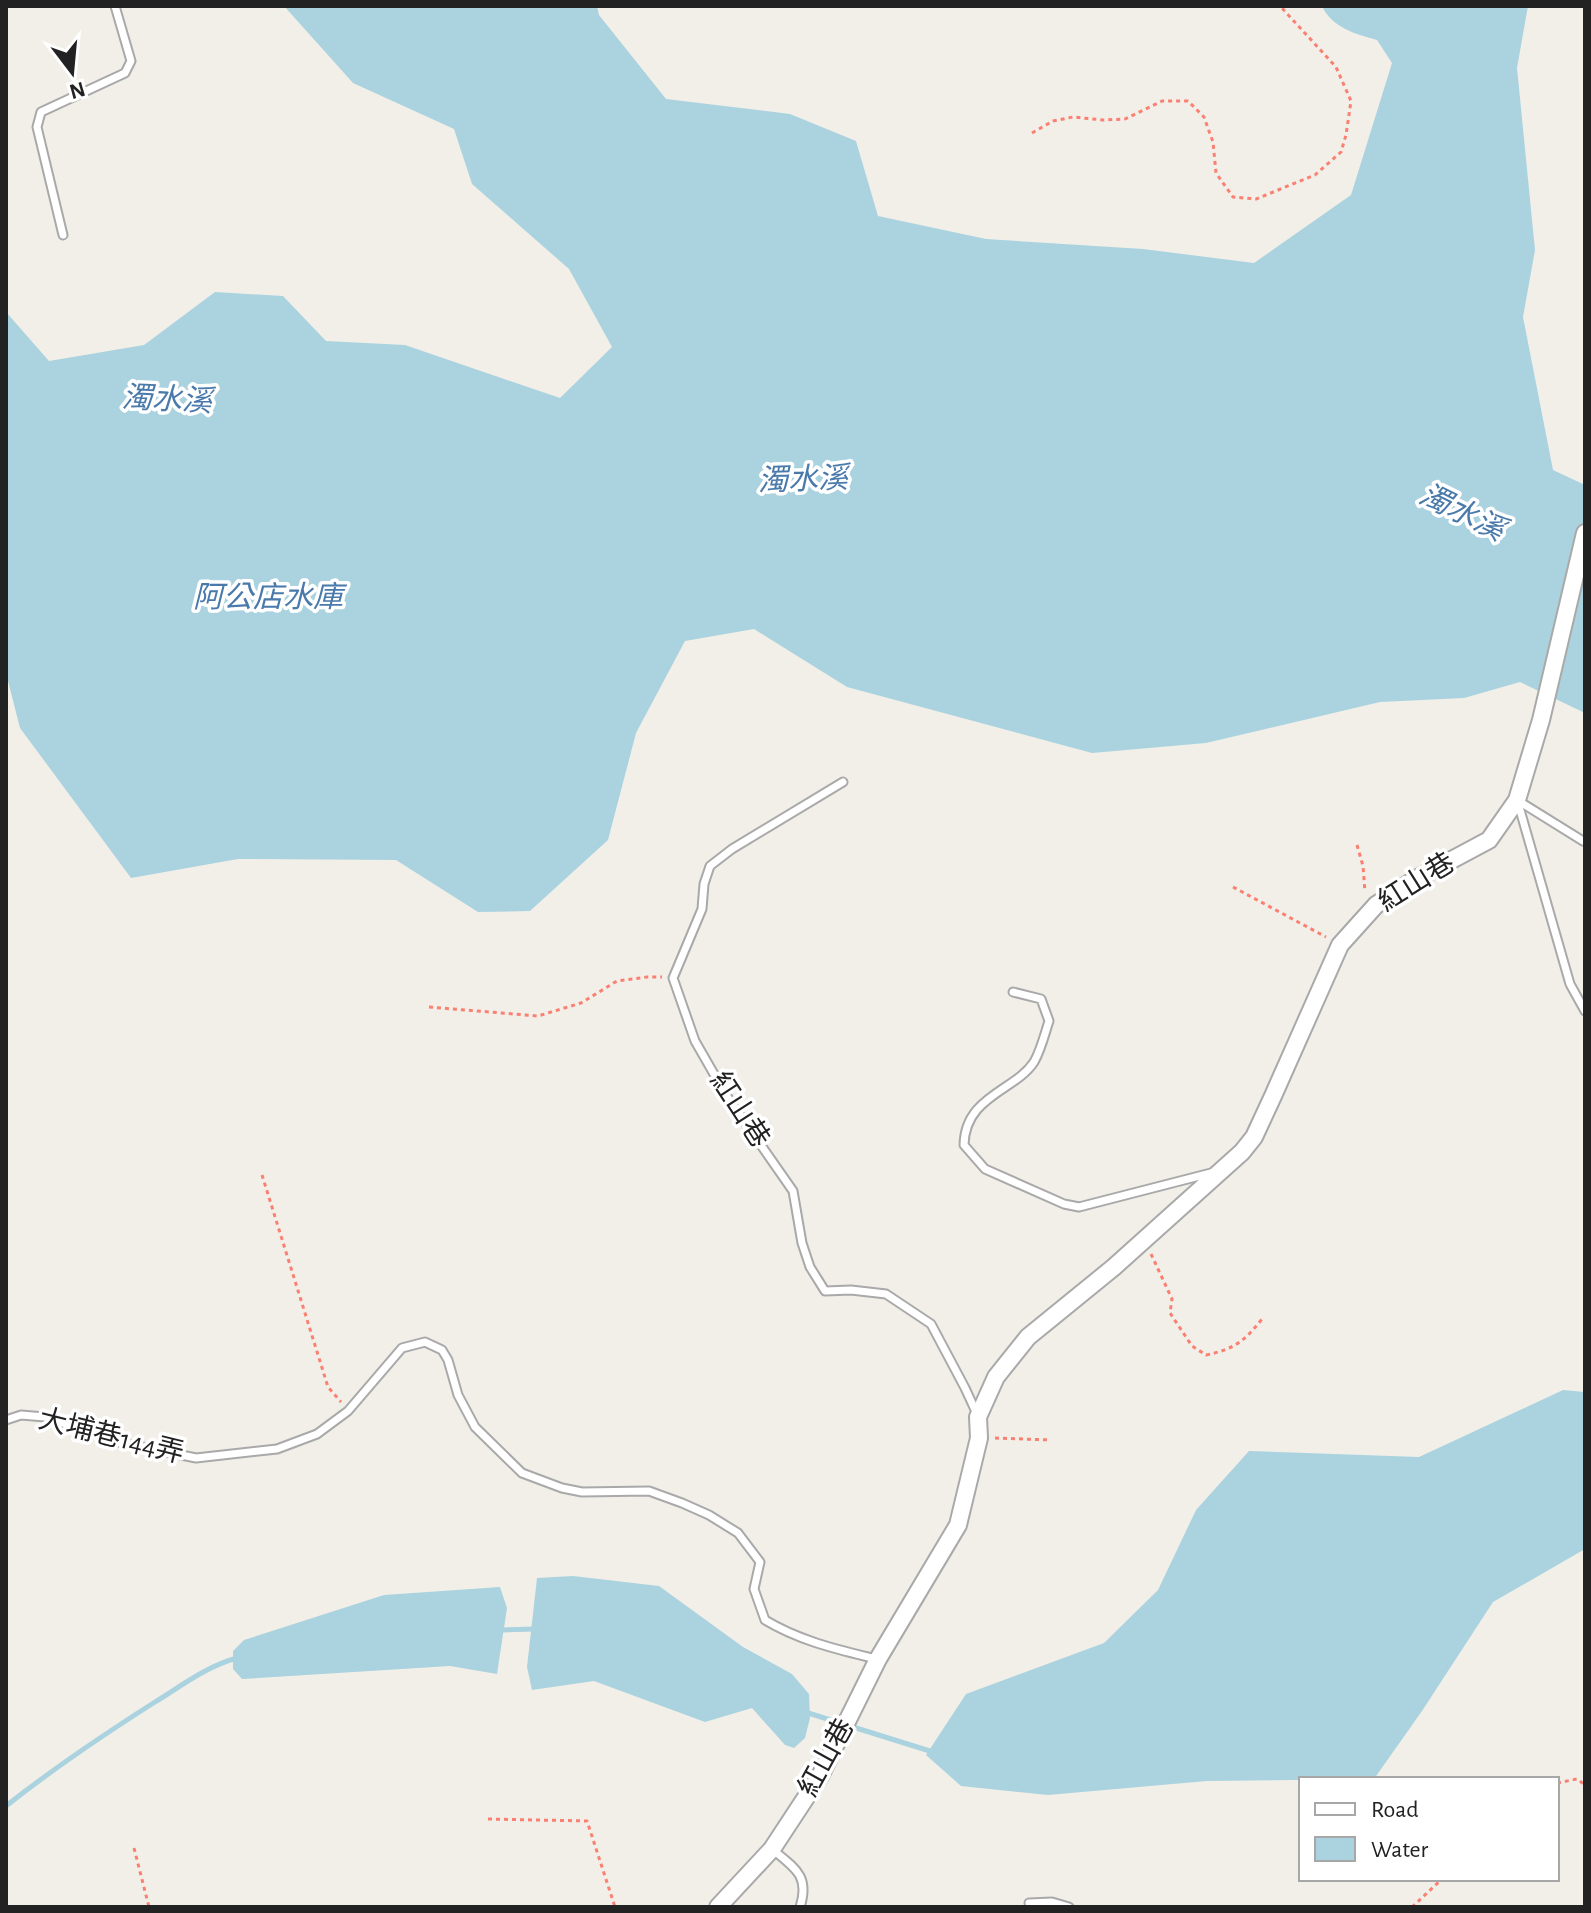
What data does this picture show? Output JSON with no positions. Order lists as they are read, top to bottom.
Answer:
{
  "streets": {
    "street": ["紅山巷"],
    "lane": ["大埔巷144弄"]
  },
  "crossings": [
    ["紅山巷", "大埔巷144弄"]
  ],
  "water": ["濁水溪", "阿公店水庫"],
  "legend": ["Road", "Water"],
  "north": "bottom"
}
